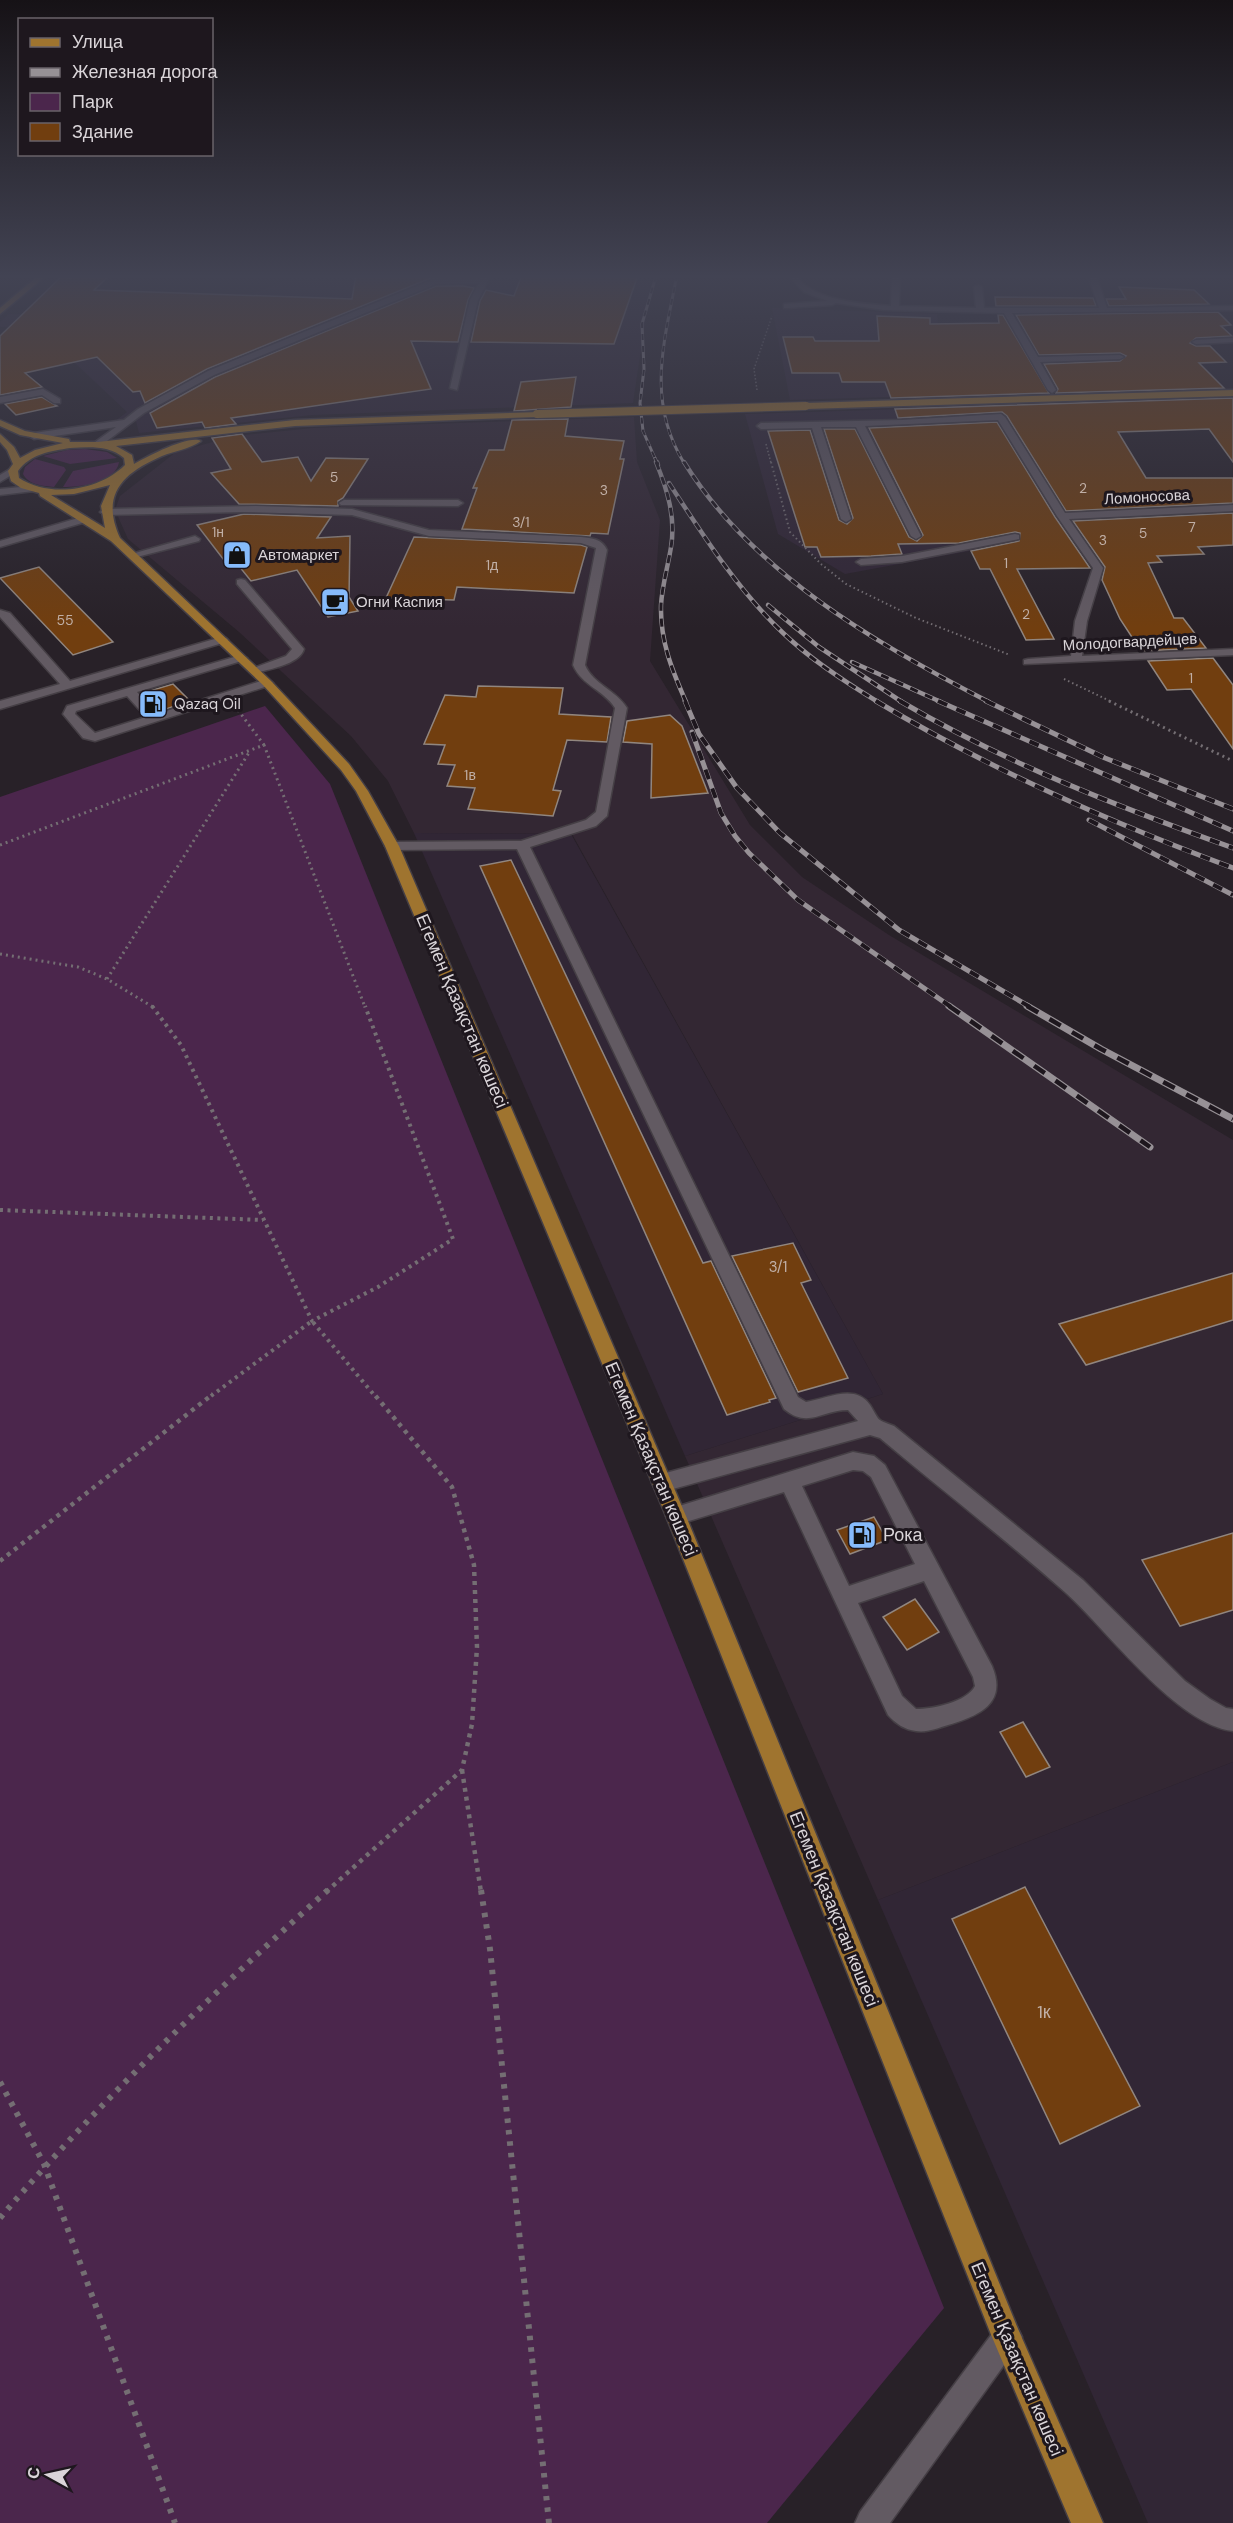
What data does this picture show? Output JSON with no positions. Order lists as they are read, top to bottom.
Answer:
{
  "streets": {
    "main road": ["Егемен Қазақстан көшесі"],
    "street": ["Ломоносова", "Молодогвардейцев"]
  },
  "places": {
    "shop": ["Автомаркет"],
    "cafe": ["Огни Каспия"],
    "fuel station": ["Qazaq Oil", "Рока"]
  },
  "house_numbers": [
    "5",
    "2",
    "3",
    "3/1",
    "7",
    "1н",
    "5",
    "3",
    "1",
    "1д",
    "2",
    "55",
    "1",
    "1в",
    "3/1",
    "1к"
  ],
  "legend": [
    "Улица",
    "Железная дорога",
    "Парк",
    "Здание"
  ],
  "north": "left"
}
